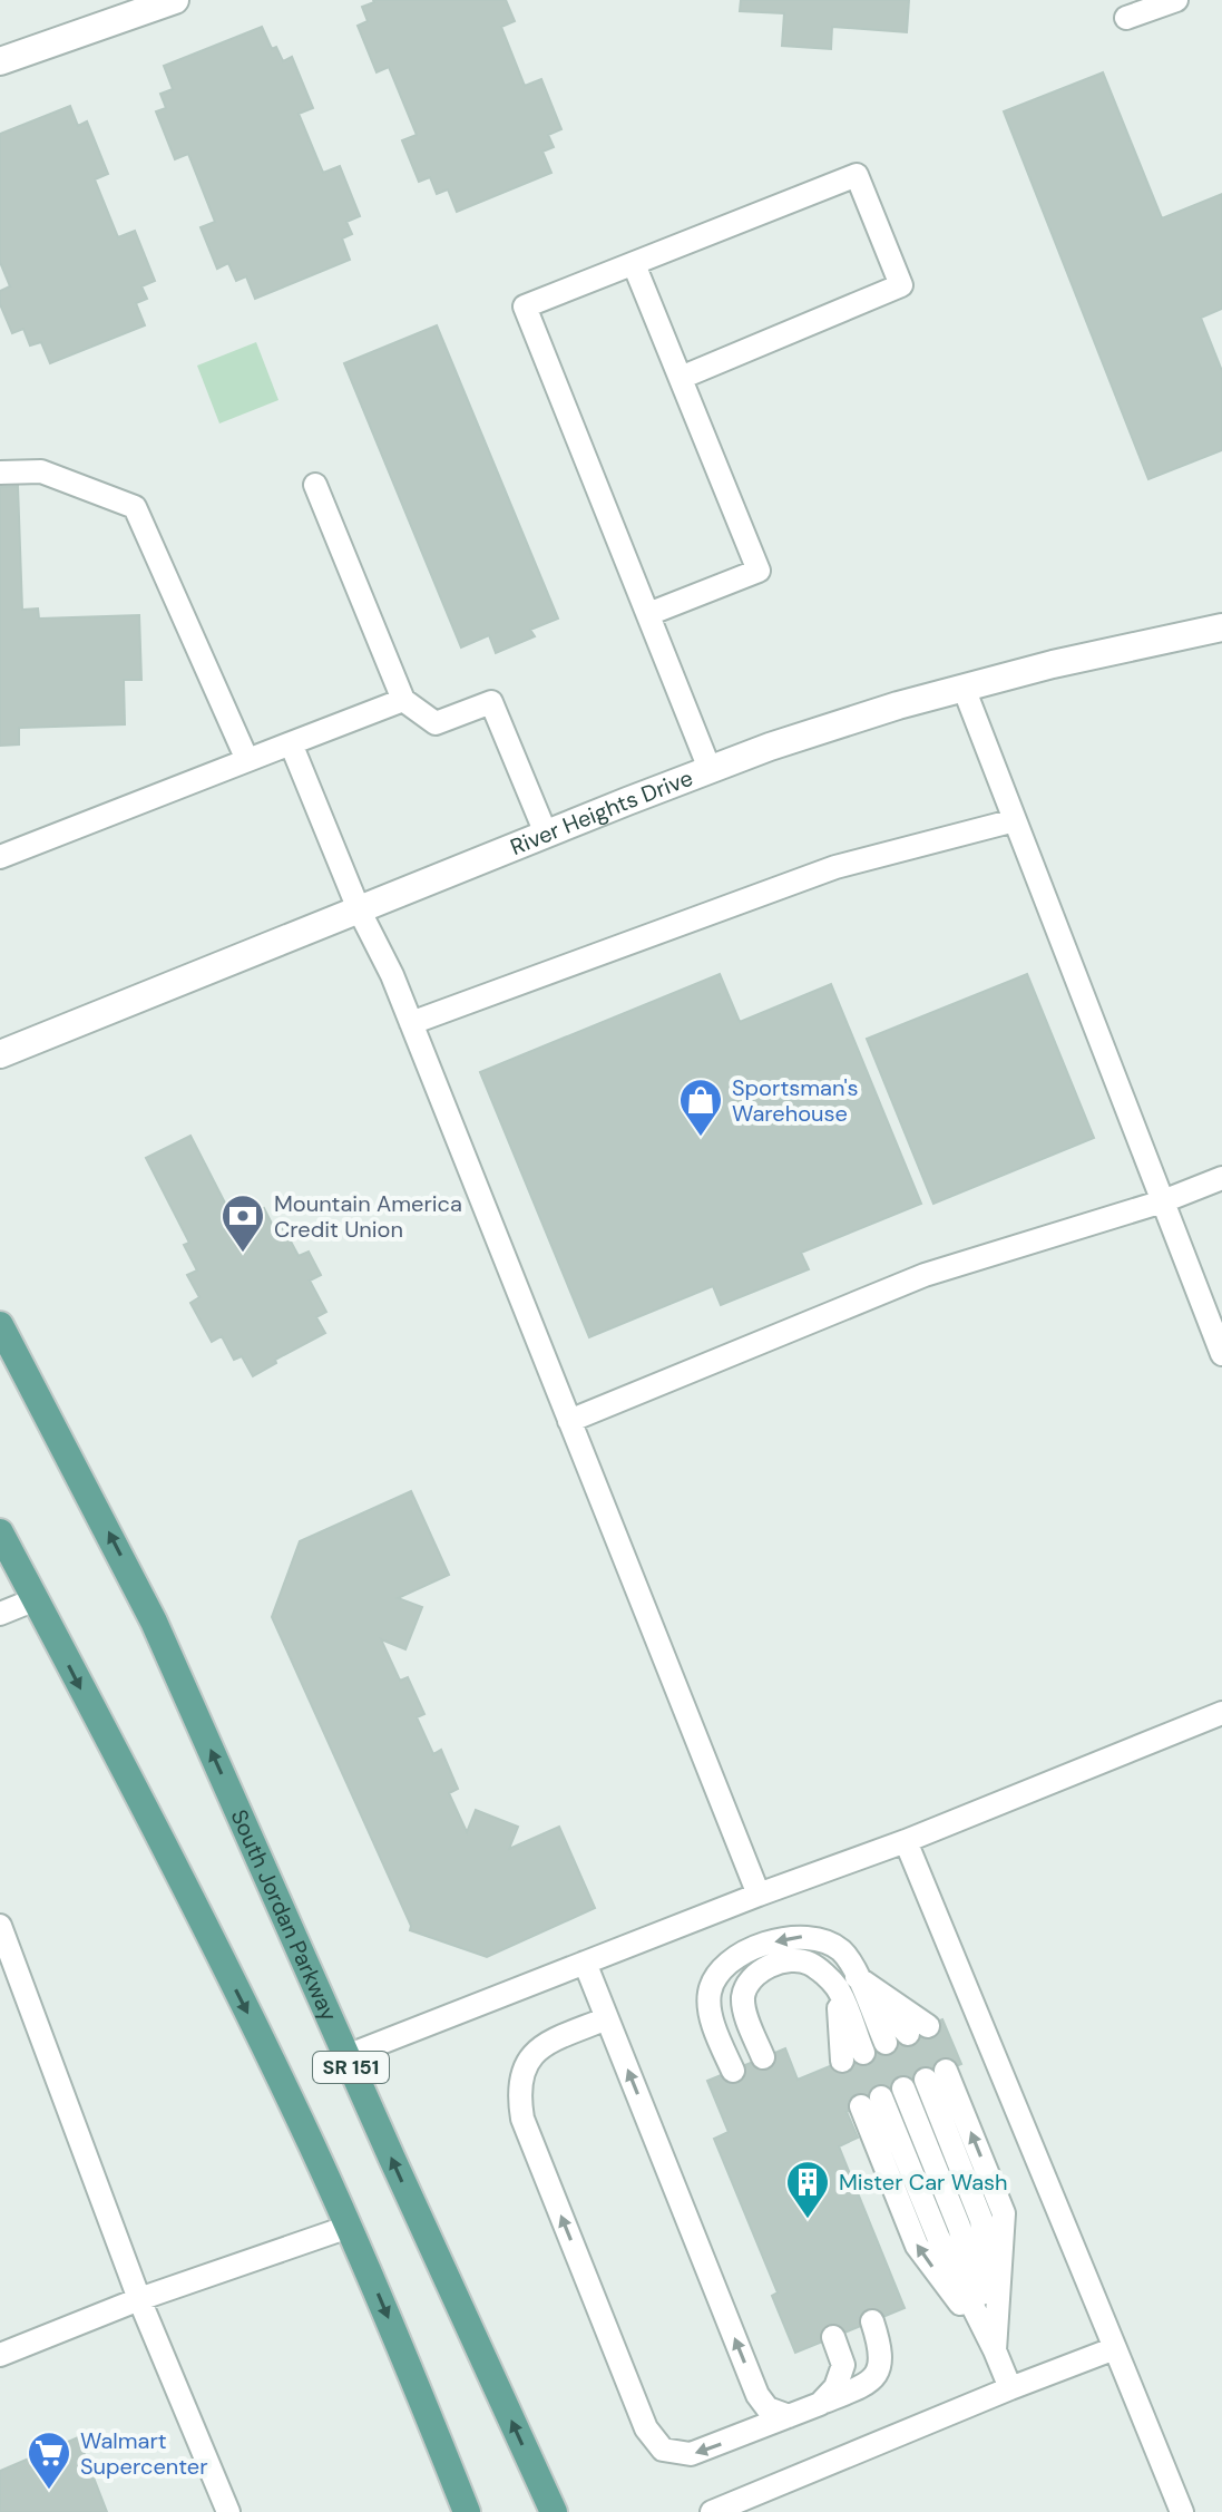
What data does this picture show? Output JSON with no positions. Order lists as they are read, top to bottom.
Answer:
{
  "streets": {
    "main road": ["South Jordan Parkway", "SR 151"],
    "street": ["River Heights Drive"]
  },
  "places": {
    "shop": ["Sportsman's Warehouse"],
    "bank": ["Mountain America Credit Union"],
    "building": ["Mister Car Wash"],
    "supermarket": ["Walmart Supercenter"]
  }
}
